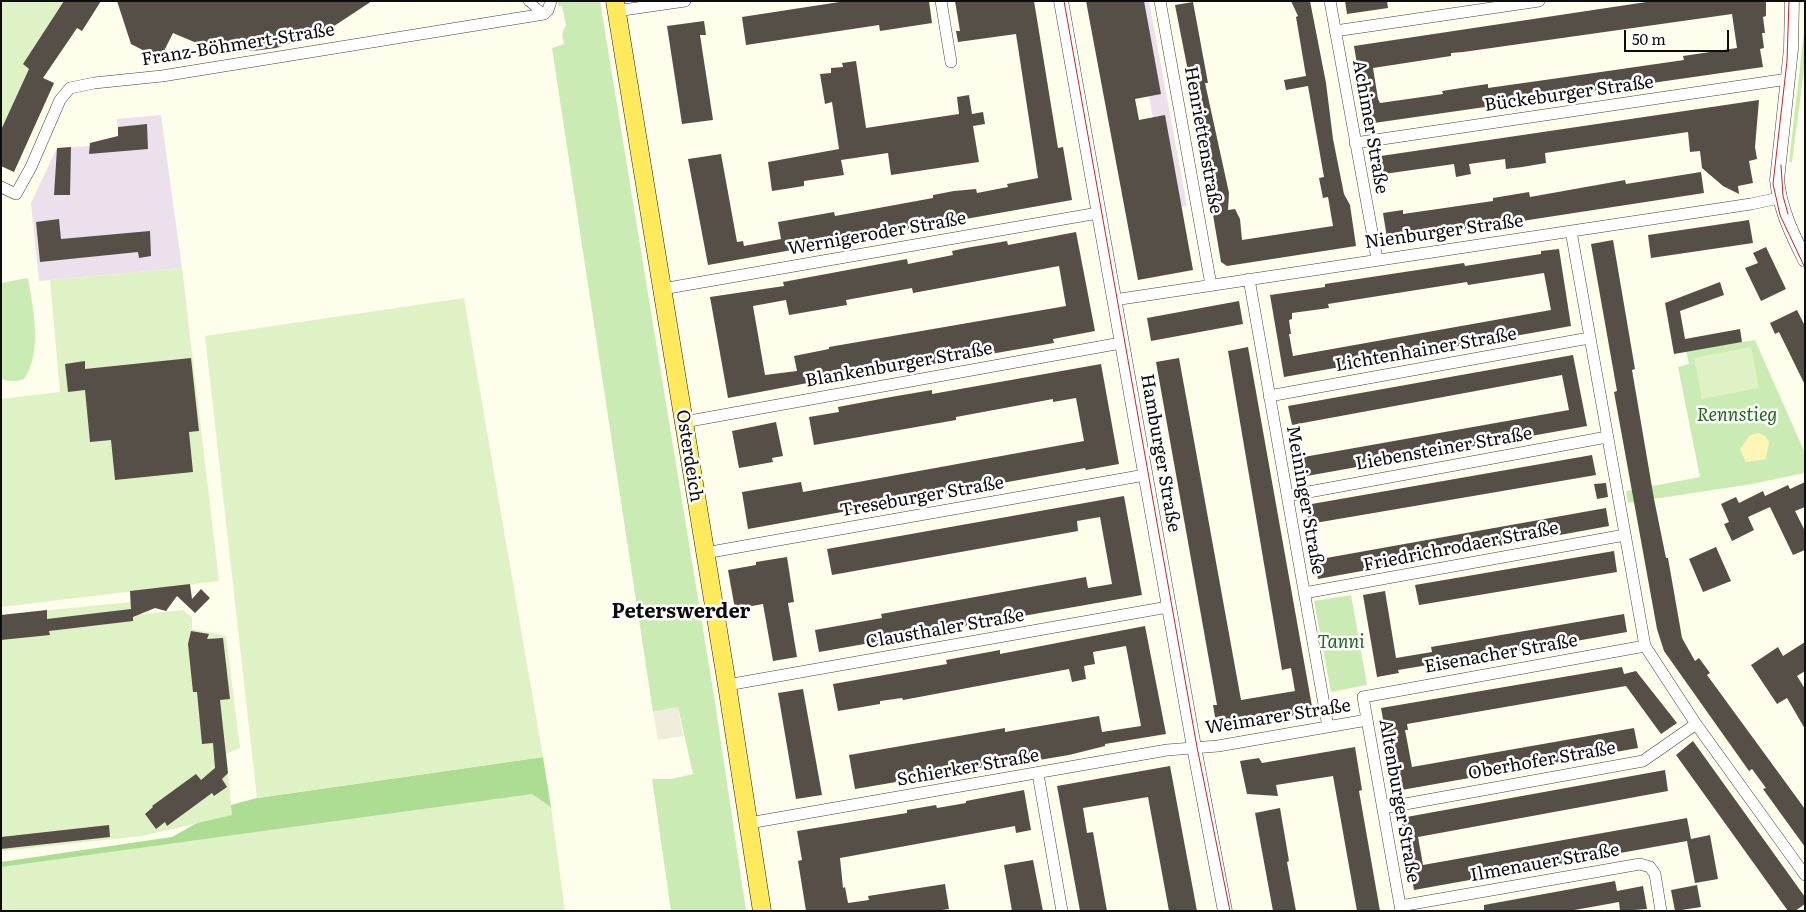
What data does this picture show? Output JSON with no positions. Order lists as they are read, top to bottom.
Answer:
{
  "streets": {
    "main road": ["Osterdeich"],
    "street": [
      "Franz-Böhmert-Straße",
      "Bückeburger Straße",
      "Achimer Straße",
      "Henriettenstraße",
      "Nienburger Straße",
      "Wernigeroder Straße",
      "Lichtenhainer Straße",
      "Blankenburger Straße",
      "Liebensteiner Straße",
      "Hamburger Straße",
      "Treseburger Straße",
      "Meininger Straße",
      "Friedrichrodaer Straße",
      "Clausthaler Straße",
      "Eisenacher Straße",
      "Weimarer Straße",
      "Oberhofer Straße",
      "Schierker Straße",
      "Altenburger Straße",
      "Ilmenauer Straße"
    ]
  },
  "crossings": [
    ["Bückeburger Straße", "Achimer Straße"],
    ["Achimer Straße", "Nienburger Straße"],
    ["Henriettenstraße", "Nienburger Straße"],
    ["Nienburger Straße", "Hamburger Straße"],
    ["Nienburger Straße", "Meininger Straße"],
    ["Wernigeroder Straße", "Hamburger Straße"],
    ["Wernigeroder Straße", "Osterdeich"],
    ["Lichtenhainer Straße", "Meininger Straße"],
    ["Blankenburger Straße", "Hamburger Straße"],
    ["Blankenburger Straße", "Osterdeich"],
    ["Liebensteiner Straße", "Meininger Straße"],
    ["Hamburger Straße", "Treseburger Straße"],
    ["Hamburger Straße", "Clausthaler Straße"],
    ["Hamburger Straße", "Weimarer Straße"],
    ["Hamburger Straße", "Schierker Straße"],
    ["Osterdeich", "Treseburger Straße"],
    ["Osterdeich", "Clausthaler Straße"],
    ["Osterdeich", "Schierker Straße"],
    ["Meininger Straße", "Friedrichrodaer Straße"],
    ["Meininger Straße", "Weimarer Straße"],
    ["Eisenacher Straße", "Altenburger Straße"],
    ["Weimarer Straße", "Schierker Straße"],
    ["Weimarer Straße", "Altenburger Straße"],
    ["Oberhofer Straße", "Altenburger Straße"],
    ["Altenburger Straße", "Ilmenauer Straße"]
  ],
  "districts": ["Peterswerder"],
  "parks": ["Rennstieg", "Tanni"],
  "scale_bar": "50 m"
}
